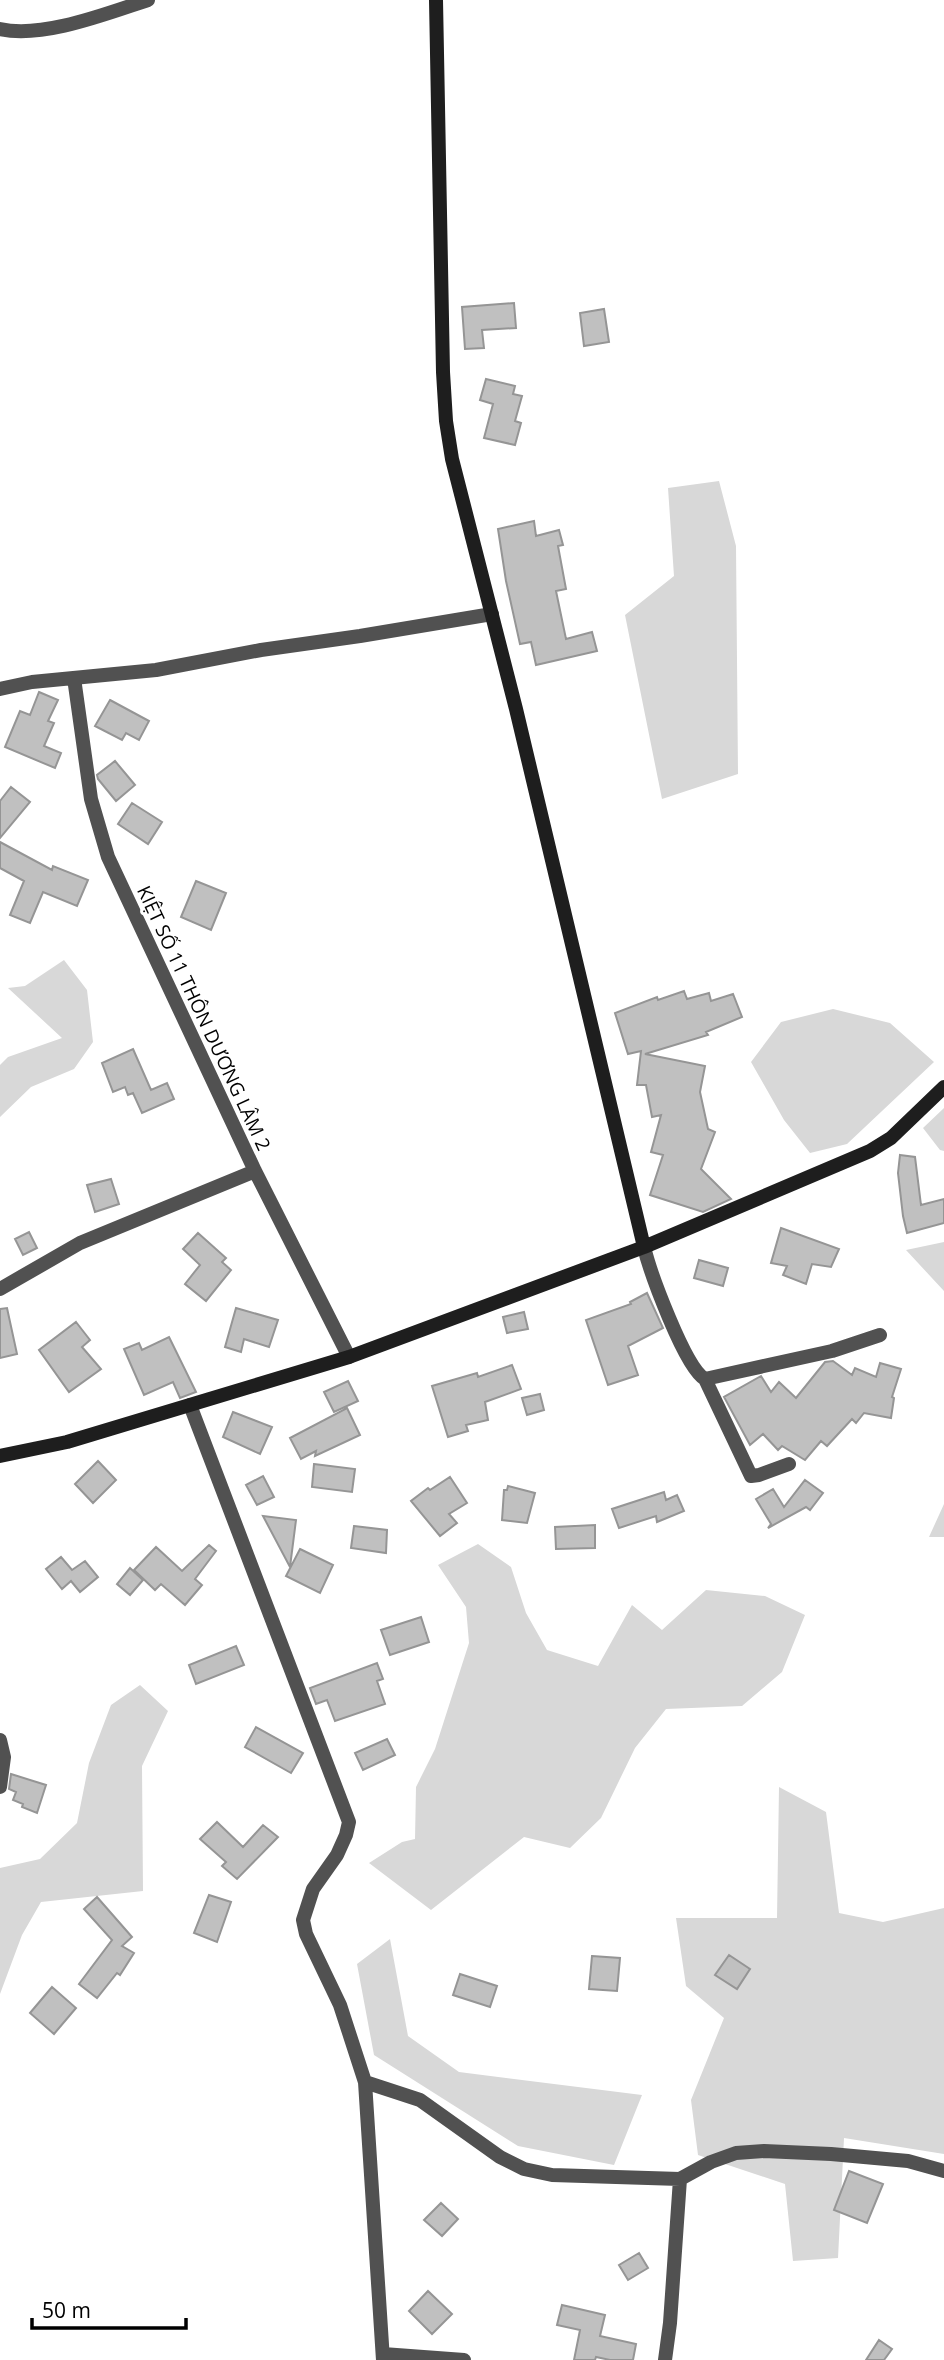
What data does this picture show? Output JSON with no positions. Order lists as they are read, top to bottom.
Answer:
{
  "streets": {
    "street": ["KIỆT SỐ 11 THÔN DƯƠNG LÂM 2"]
  },
  "scale_bar": "50 m"
}
